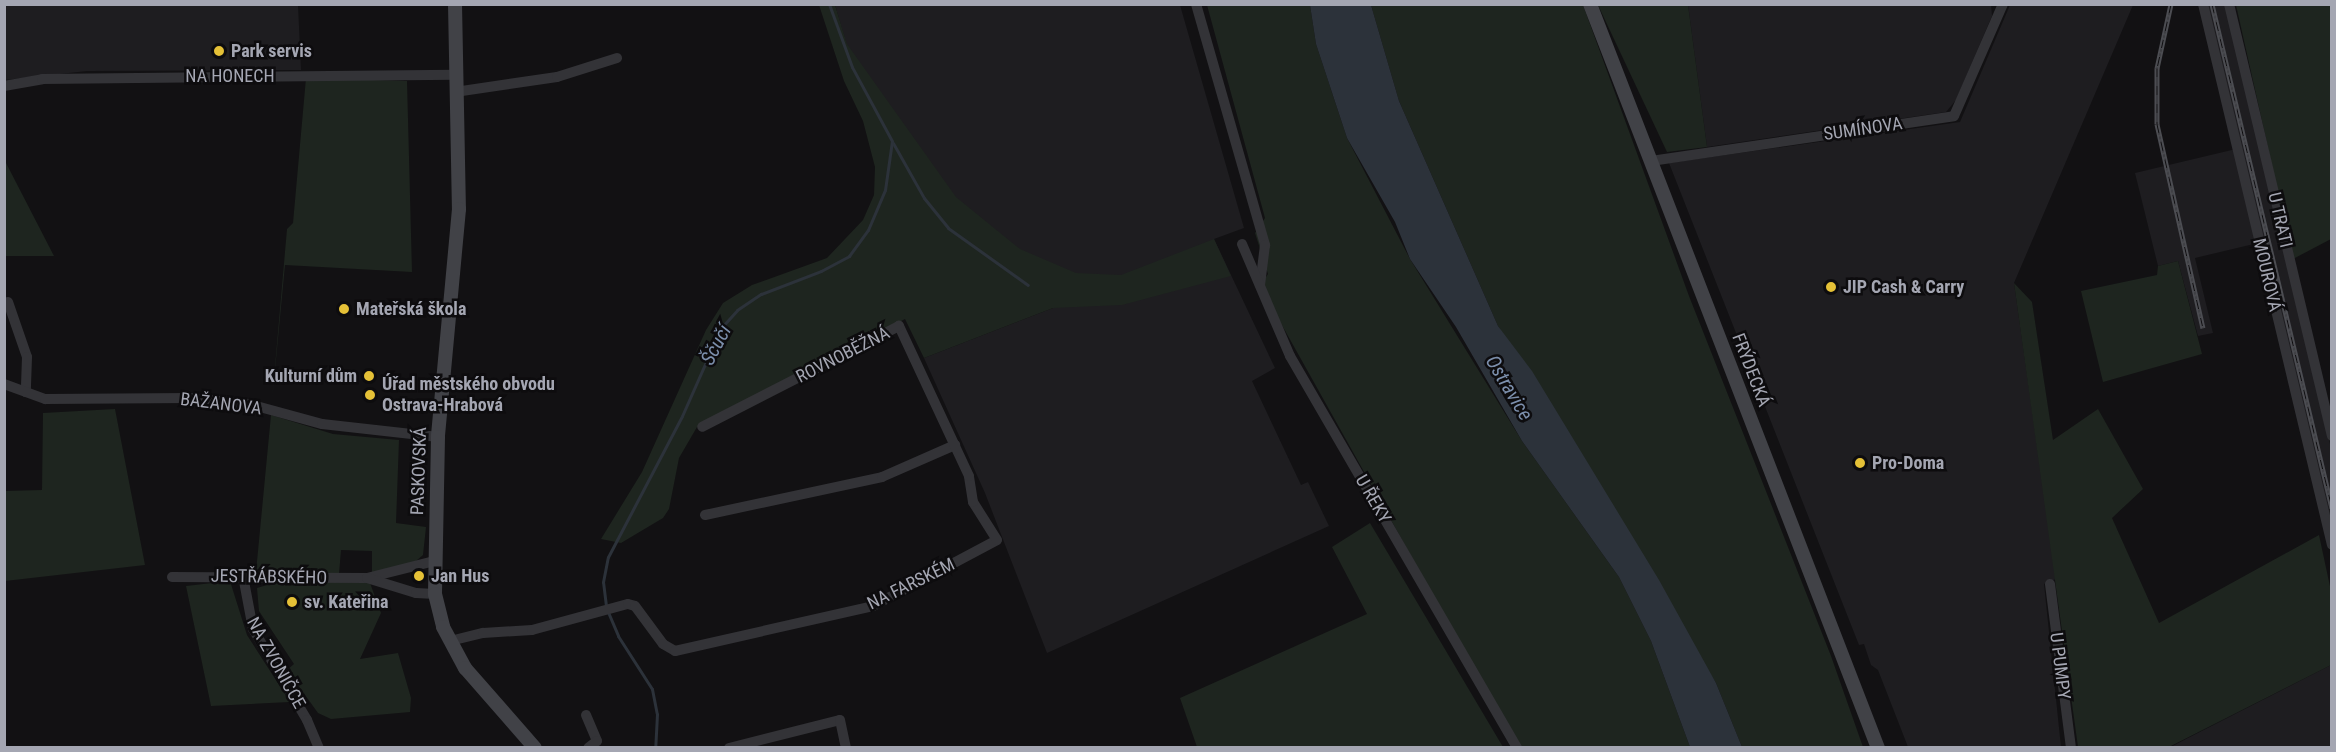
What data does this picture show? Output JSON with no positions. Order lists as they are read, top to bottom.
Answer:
{
  "streets": {
    "main road": ["FRÝDECKÁ", "PASKOVSKÁ"],
    "street": [
      "NA HONECH",
      "SUMÍNOVA",
      "U TRATI",
      "MOUROVÁ",
      "ROVNOBĚŽNÁ",
      "BAŽANOVA",
      "U ŘEKY",
      "JESTŘÁBSKÉHO",
      "NA FARSKÉM",
      "NA ZVONIČCE",
      "U PUMPY"
    ]
  },
  "crossings": [
    ["NA HONECH", "PASKOVSKÁ"],
    ["SUMÍNOVA", "FRÝDECKÁ"],
    ["ROVNOBĚŽNÁ", "NA FARSKÉM"],
    ["BAŽANOVA", "PASKOVSKÁ"],
    ["PASKOVSKÁ", "JESTŘÁBSKÉHO"],
    ["PASKOVSKÁ", "NA FARSKÉM"],
    ["JESTŘÁBSKÉHO", "NA ZVONIČCE"]
  ],
  "water": ["Ščučí", "Ostravice"],
  "places": [
    "Park servis",
    "JIP Cash & Carry",
    "Mateřská škola",
    "Kulturní dům",
    "Úřad městského obvodu Ostrava-Hrabová",
    "Pro-Doma",
    "Jan Hus",
    "sv. Kateřina"
  ]
}
